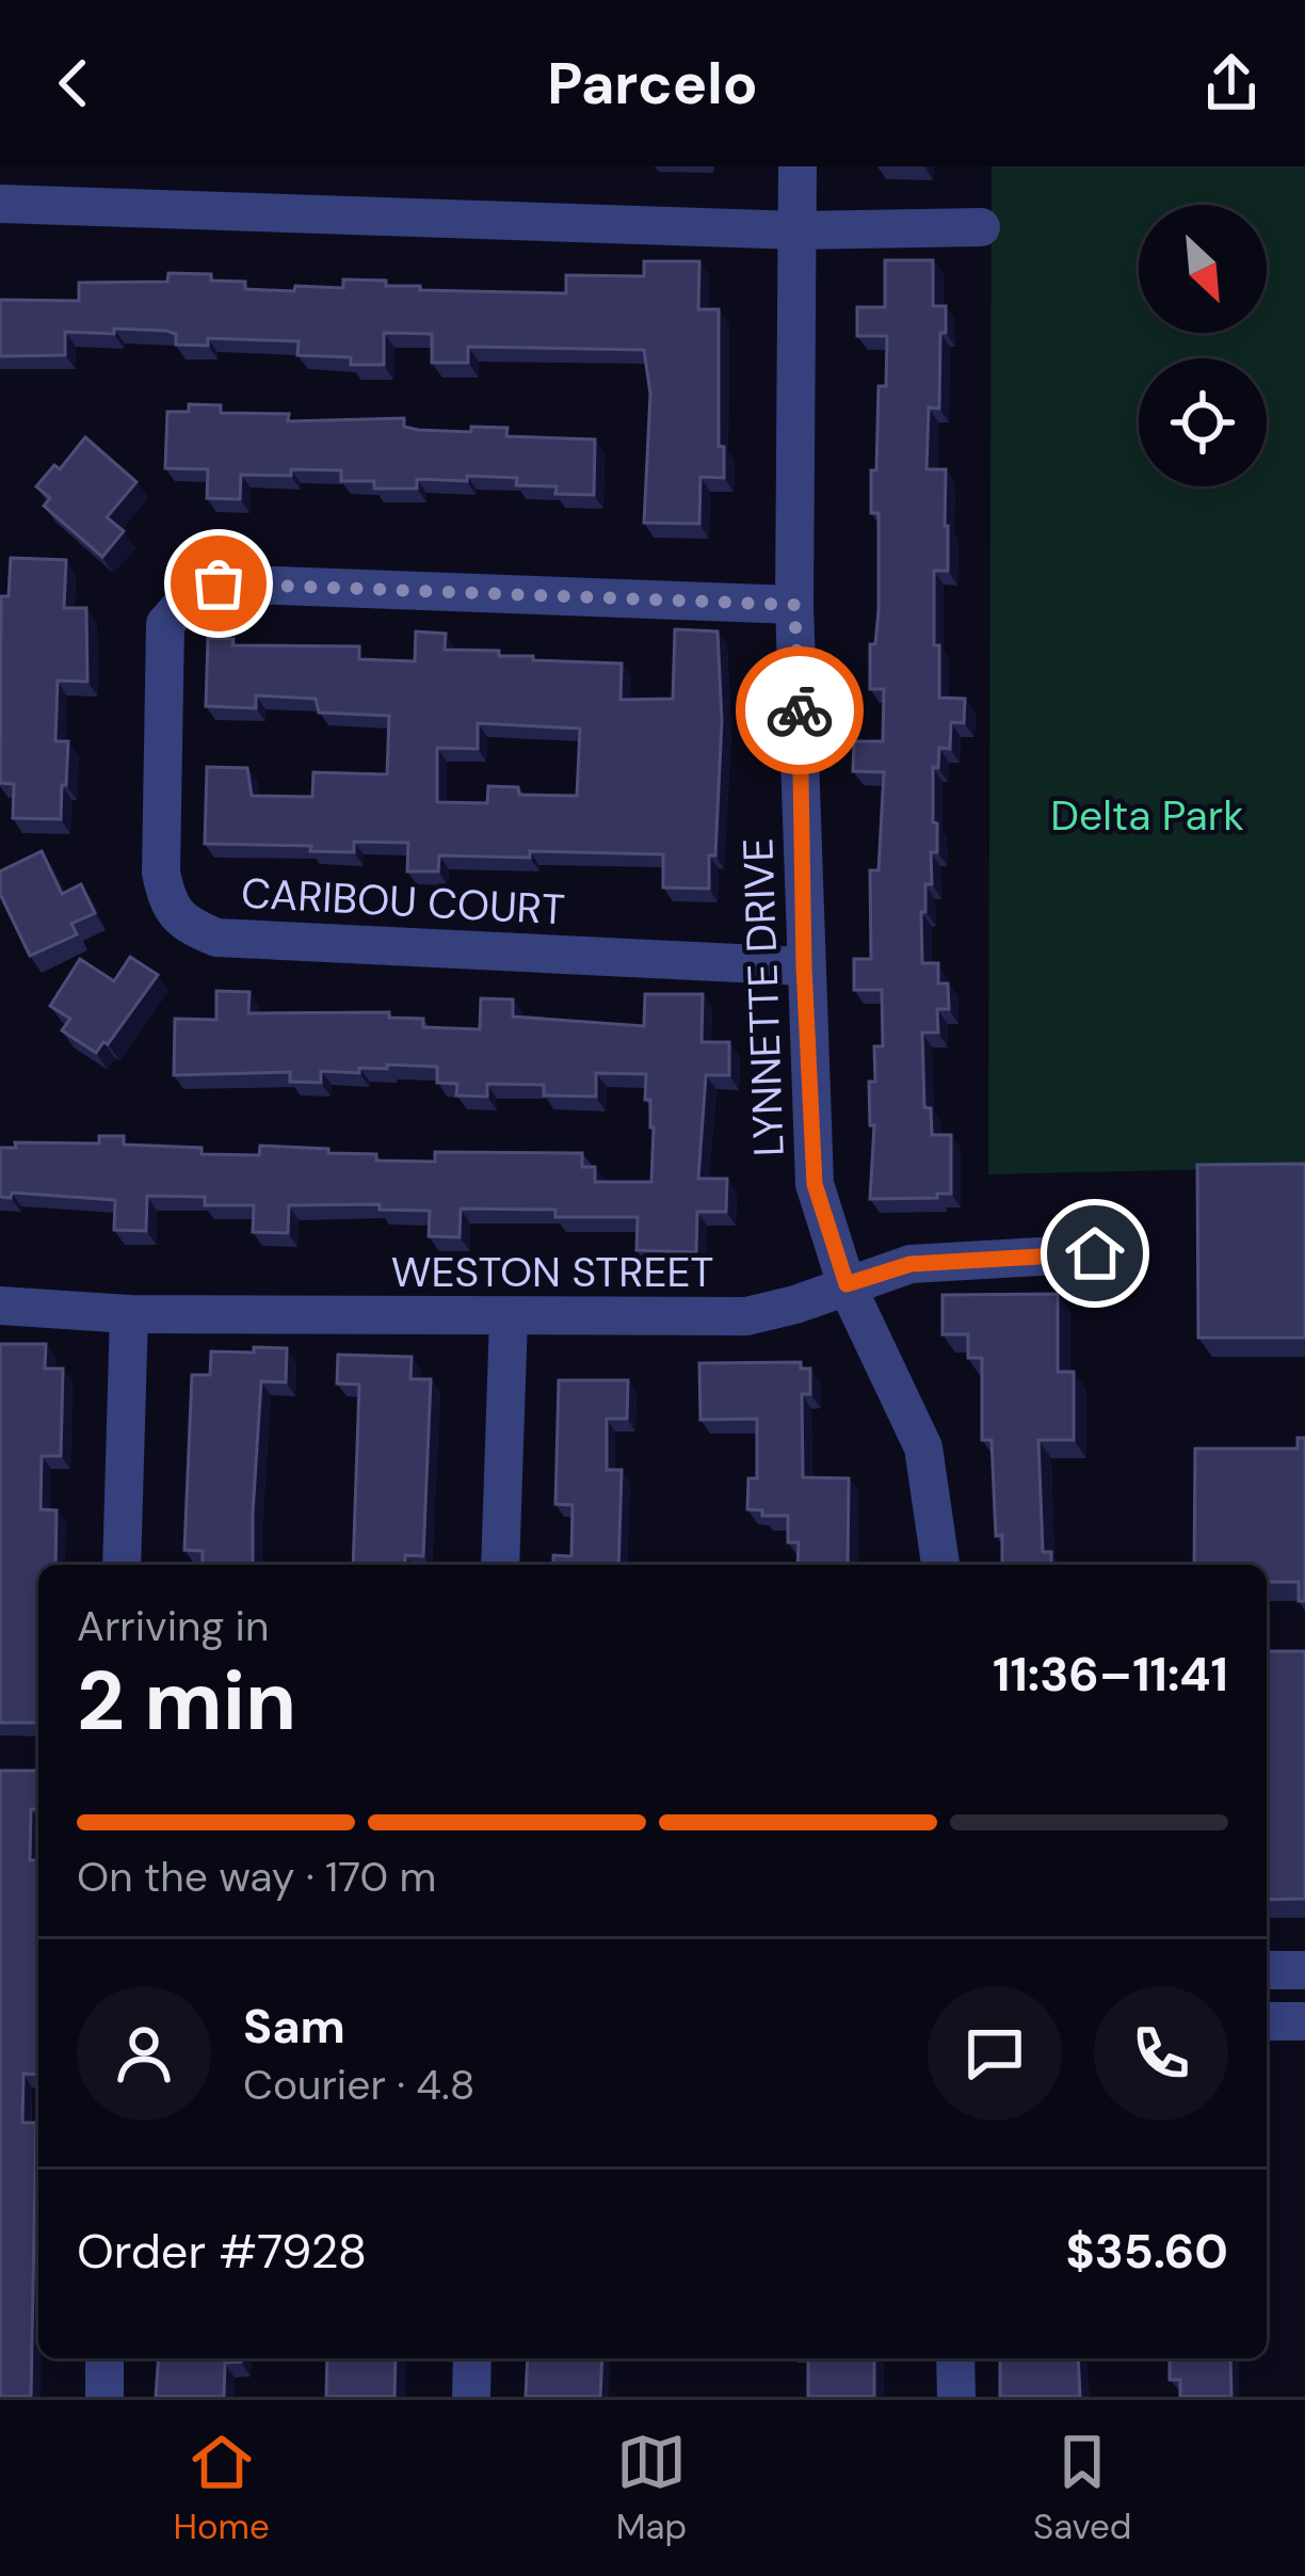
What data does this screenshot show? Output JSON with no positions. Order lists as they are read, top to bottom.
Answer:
{
  "streets": {
    "street": ["CARIBOU COURT", "LYNNETTE DRIVE", "WESTON STREET"]
  },
  "crossings": [
    ["CARIBOU COURT", "LYNNETTE DRIVE"],
    ["LYNNETTE DRIVE", "WESTON STREET"]
  ],
  "parks": ["Delta Park"],
  "north": "bottom right",
  "page": {
    "header": "Parcelo",
    "heading": ["2 min", "Arriving in", "11:36–11:41"],
    "panel": [
      "Sam",
      "Courier · 4.8",
      "Order #7928",
      "$35.60"
    ],
    "bar": "On the way · 170 m",
    "tabs": ["Home", "Map", "Saved"]
  }
}
